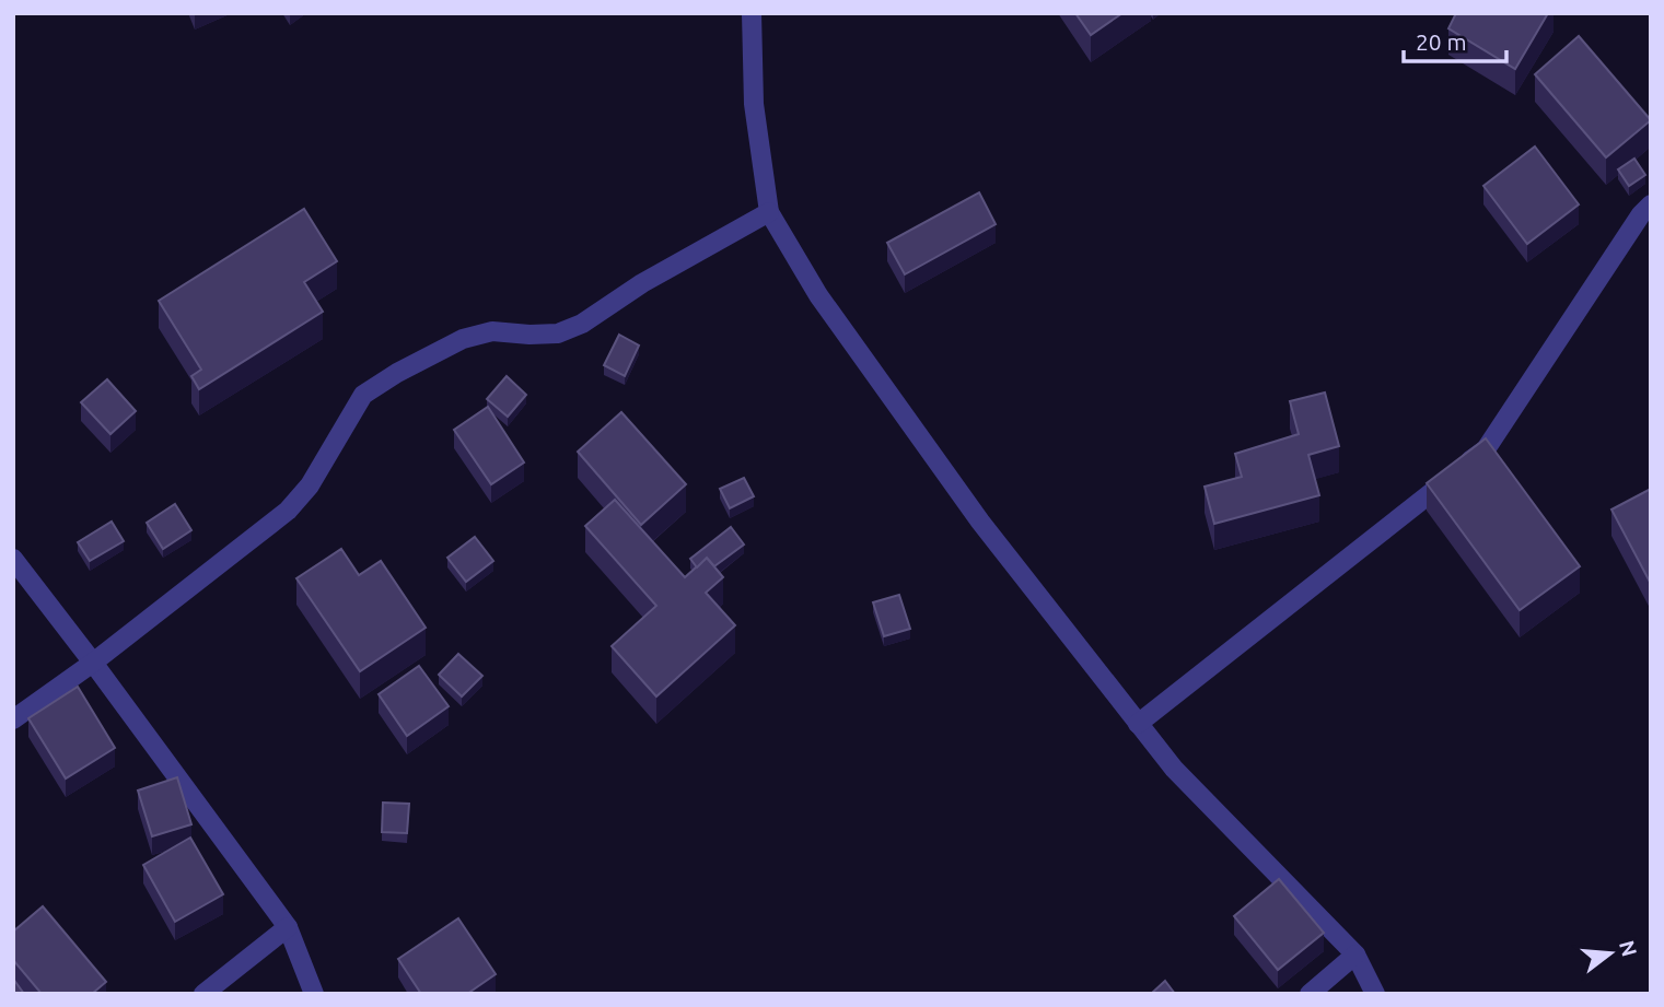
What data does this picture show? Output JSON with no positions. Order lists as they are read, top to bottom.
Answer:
{
  "scale_bar": "20 m",
  "north": "right"
}
